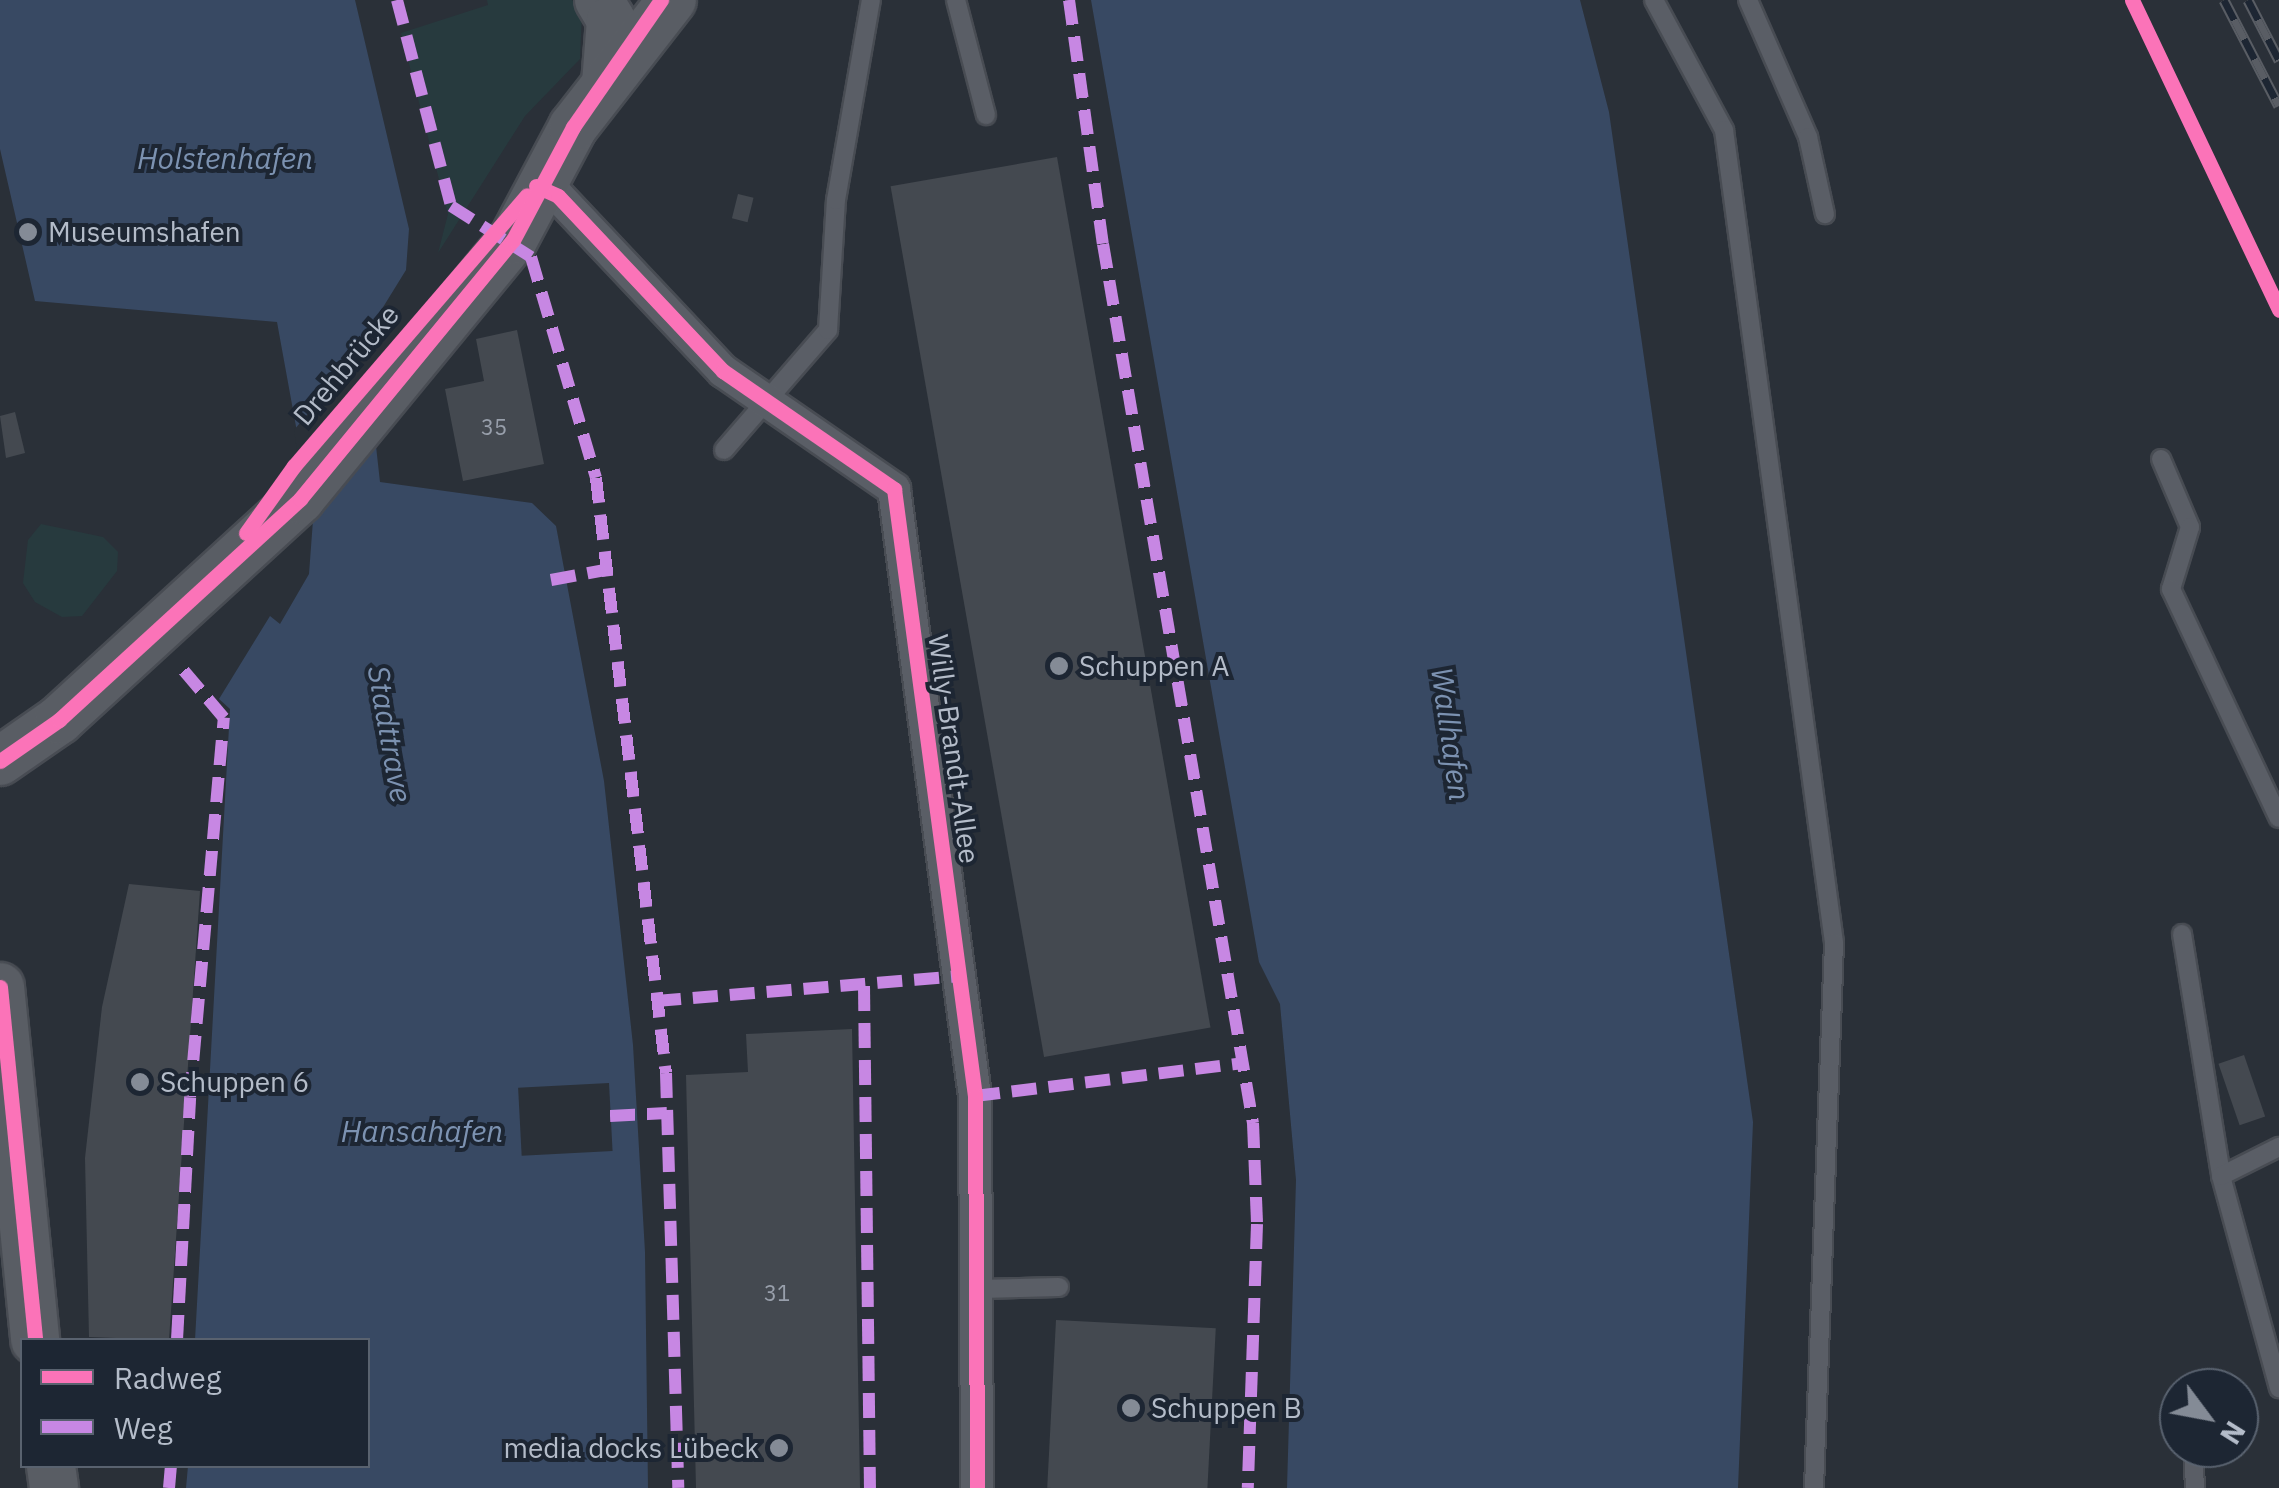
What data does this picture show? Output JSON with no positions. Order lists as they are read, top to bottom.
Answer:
{
  "streets": {
    "main road": ["Drehbrücke"],
    "street": ["Willy-Brandt-Allee"]
  },
  "crossings": [
    ["Drehbrücke", "Willy-Brandt-Allee"]
  ],
  "water": [
    "Holstenhafen",
    "Stadttrave",
    "Wallhafen",
    "Hansahafen"
  ],
  "places": [
    "Museumshafen",
    "Schuppen A",
    "Schuppen 6",
    "Schuppen B",
    "media docks Lübeck"
  ],
  "house_numbers": ["35", "31"],
  "legend": ["Radweg", "Weg"],
  "north": "bottom right"
}
